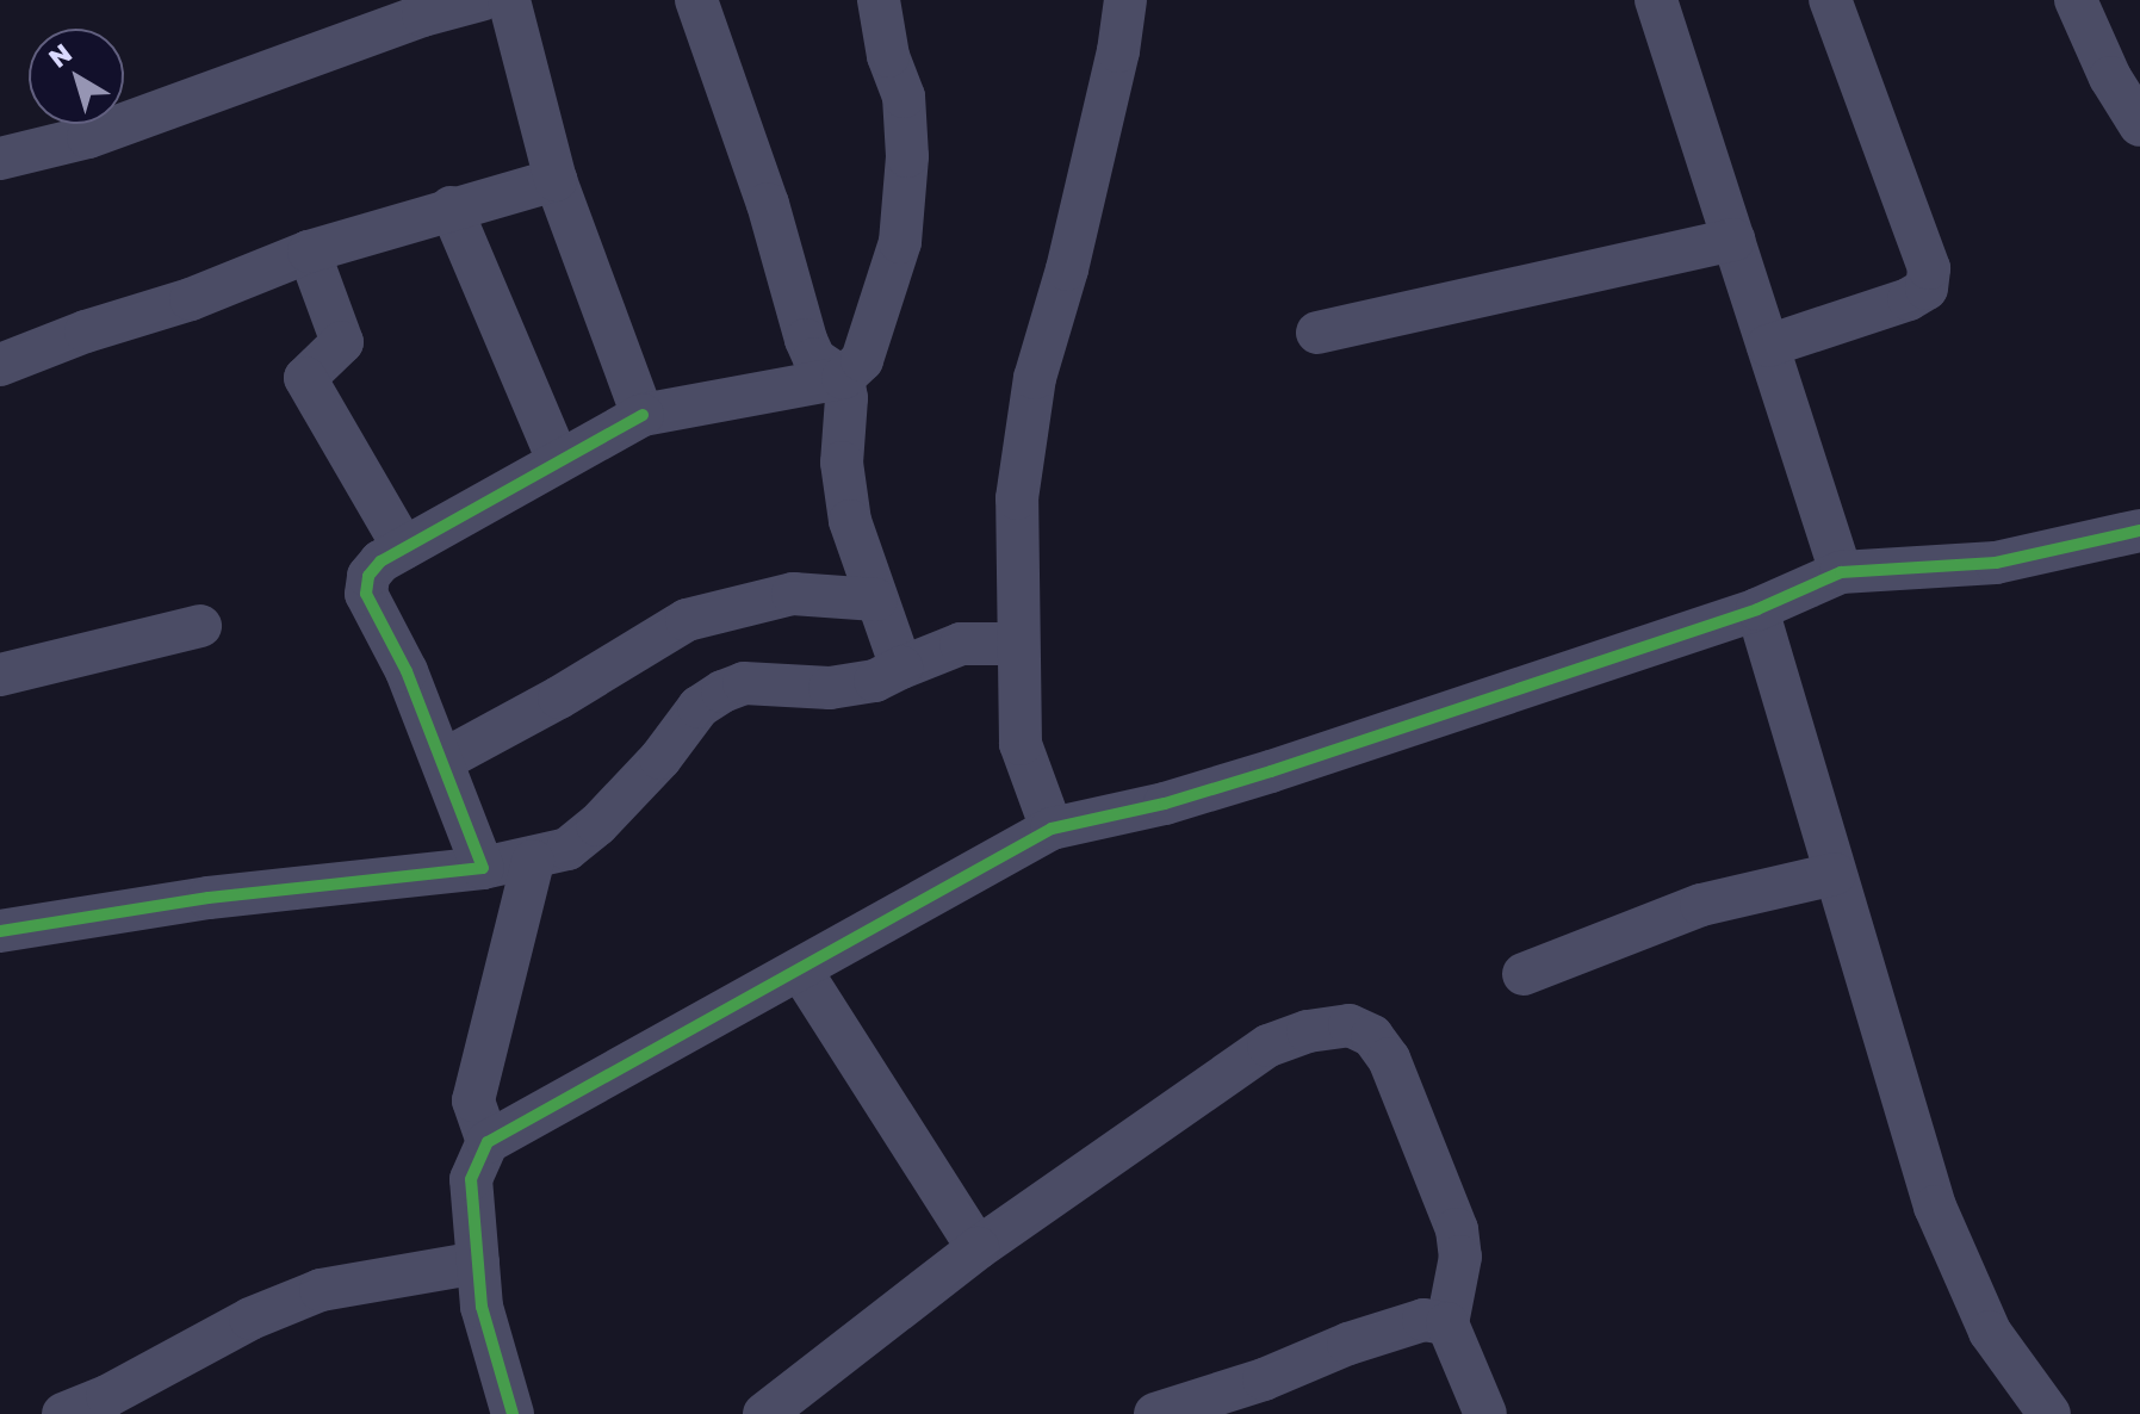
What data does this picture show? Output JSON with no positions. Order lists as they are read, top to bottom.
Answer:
{
  "north": "top left"
}
